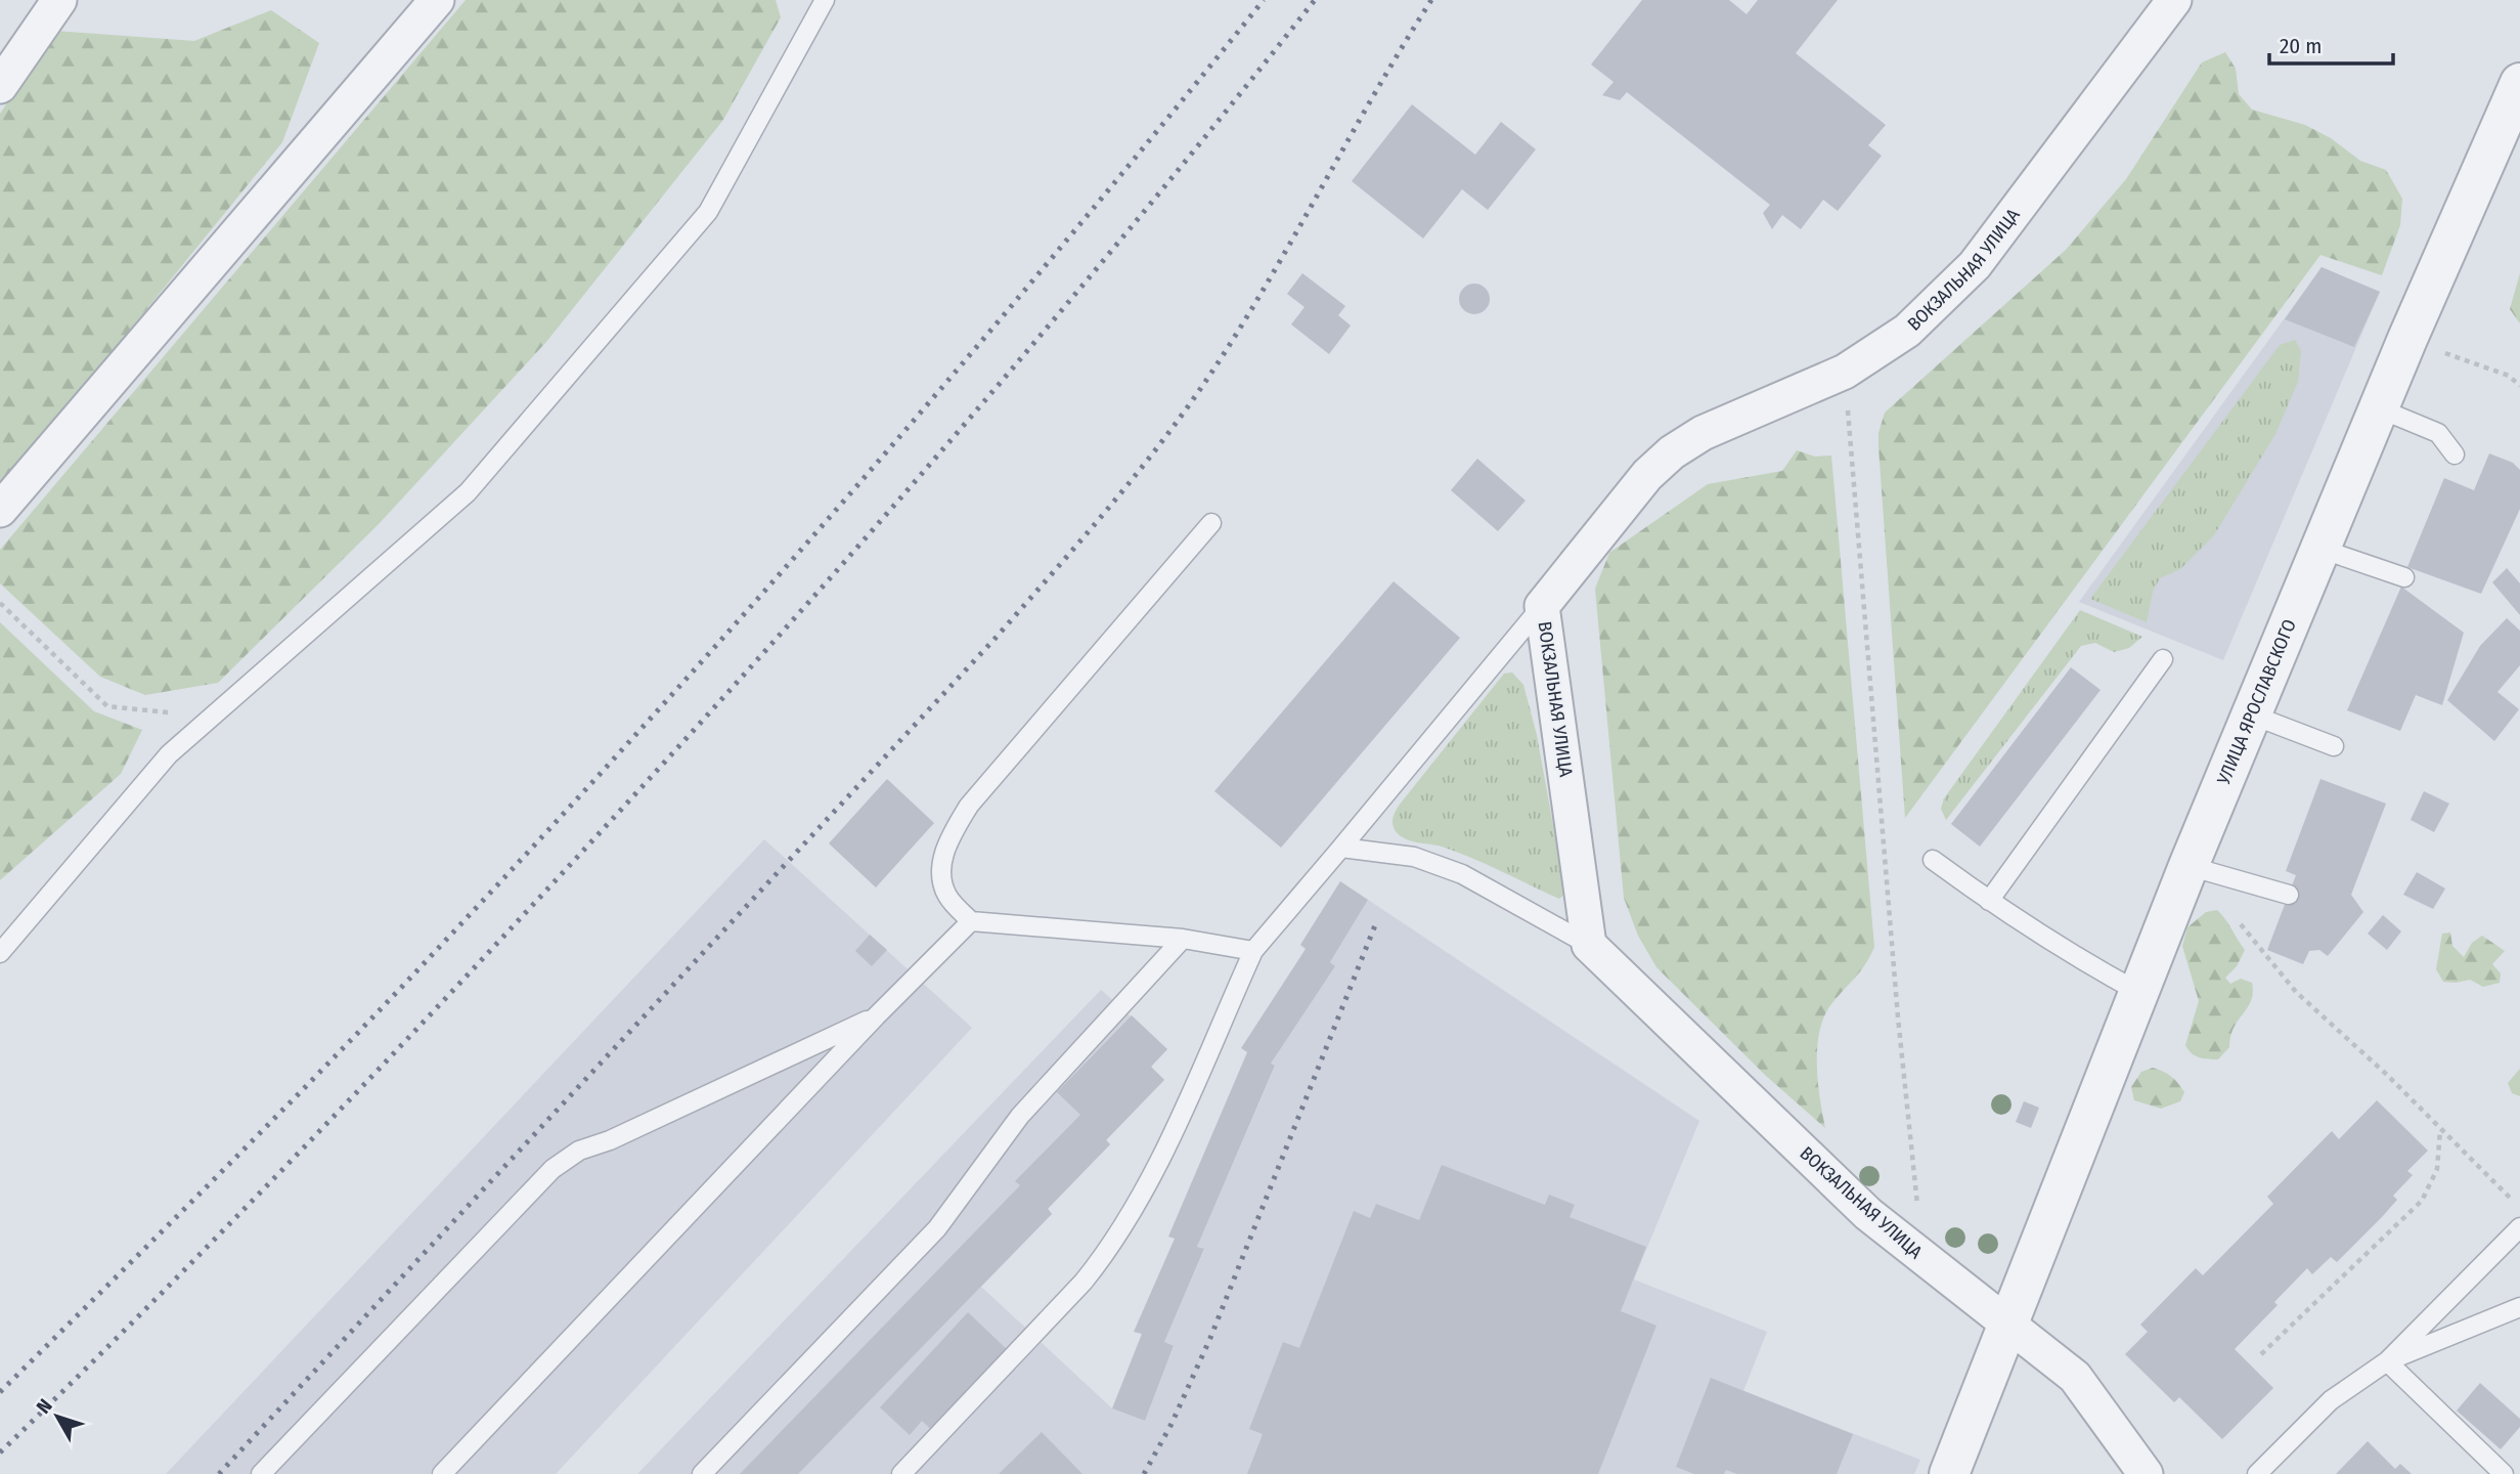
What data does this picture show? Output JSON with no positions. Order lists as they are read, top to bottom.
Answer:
{
  "streets": {
    "street": ["ВОКЗАЛЬНАЯ УЛИЦА", "УЛИЦА ЯРОСЛАВСКОГО"]
  },
  "crossings": [
    ["ВОКЗАЛЬНАЯ УЛИЦА", "УЛИЦА ЯРОСЛАВСКОГО"]
  ],
  "scale_bar": "20 m",
  "north": "top left"
}
